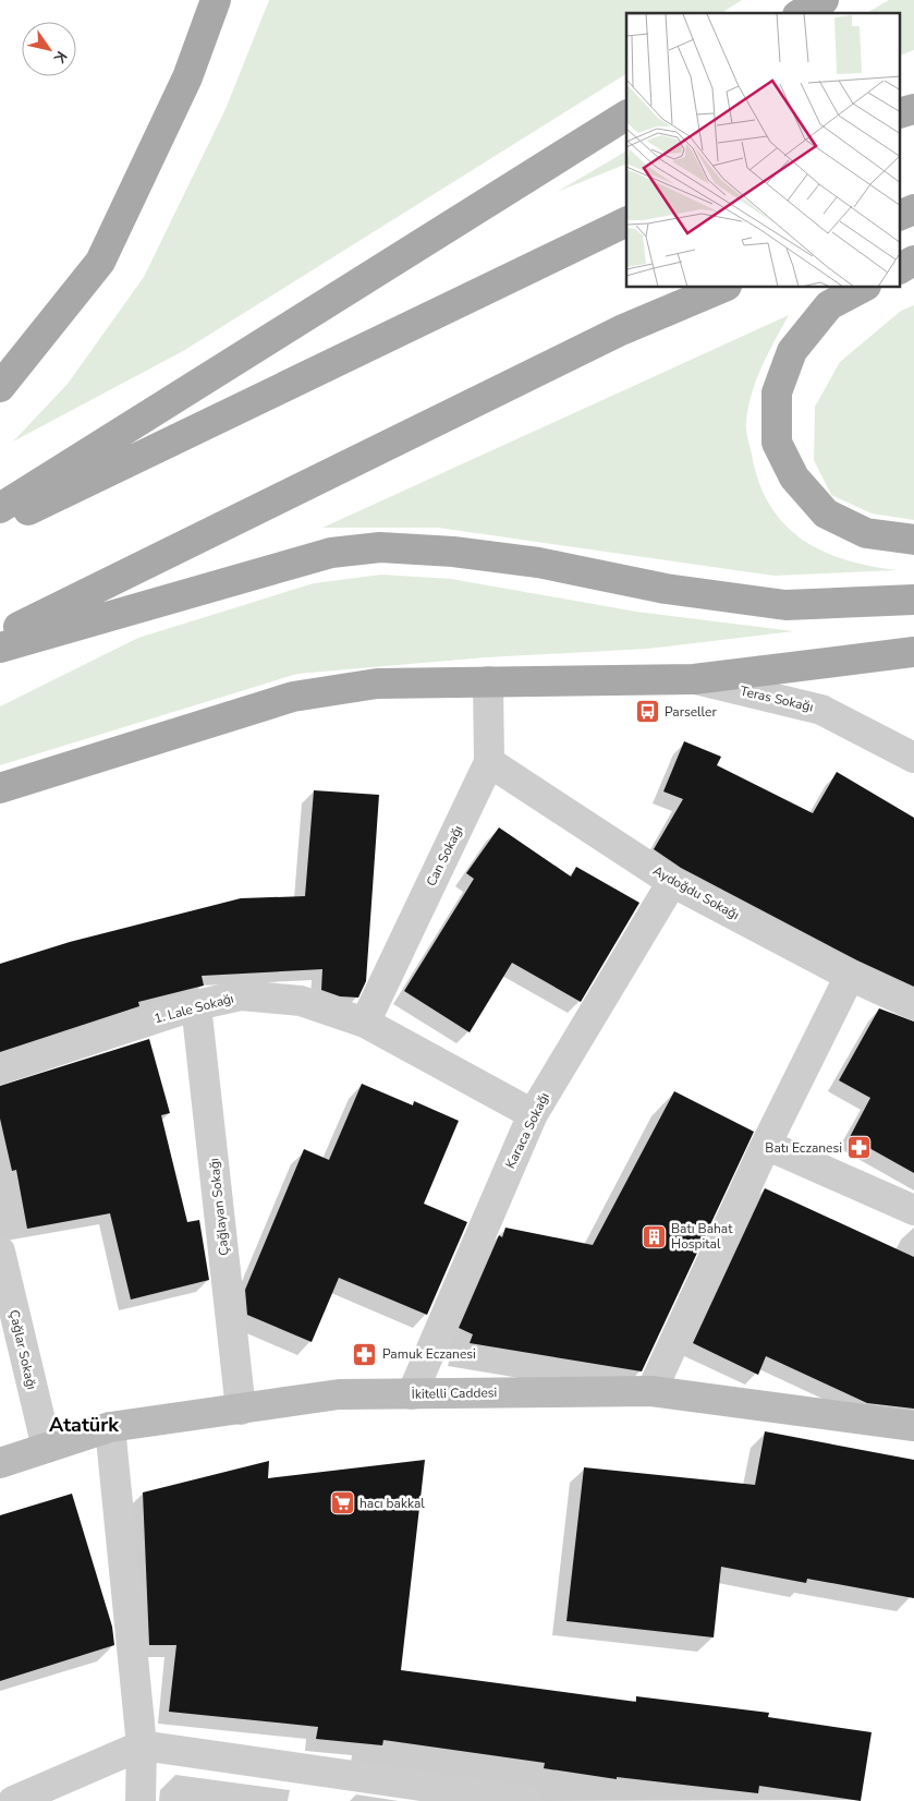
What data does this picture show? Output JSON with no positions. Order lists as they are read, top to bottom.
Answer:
{
  "streets": {
    "main road": ["İkitelli Caddesi"],
    "street": [
      "Teras Sokağı",
      "Can Sokağı",
      "Aydoğdu Sokağı",
      "1. Lale Sokağı",
      "Karaca Sokağı",
      "Çağlayan Sokağı",
      "Çağlar Sokağı"
    ]
  },
  "crossings": [
    ["Can Sokağı", "Aydoğdu Sokağı"],
    ["Can Sokağı", "1. Lale Sokağı"],
    ["Aydoğdu Sokağı", "Karaca Sokağı"],
    ["1. Lale Sokağı", "Karaca Sokağı"],
    ["1. Lale Sokağı", "Çağlayan Sokağı"],
    ["Karaca Sokağı", "İkitelli Caddesi"],
    ["Çağlayan Sokağı", "İkitelli Caddesi"],
    ["Çağlar Sokağı", "İkitelli Caddesi"]
  ],
  "districts": ["Atatürk"],
  "places": {
    "bus stop": ["Parseller"],
    "pharmacy": ["Batı Eczanesi", "Pamuk Eczanesi"],
    "building": ["Batı Bahat Hospital"],
    "supermarket": ["hacı bakkal"]
  },
  "north": "bottom right"
}
